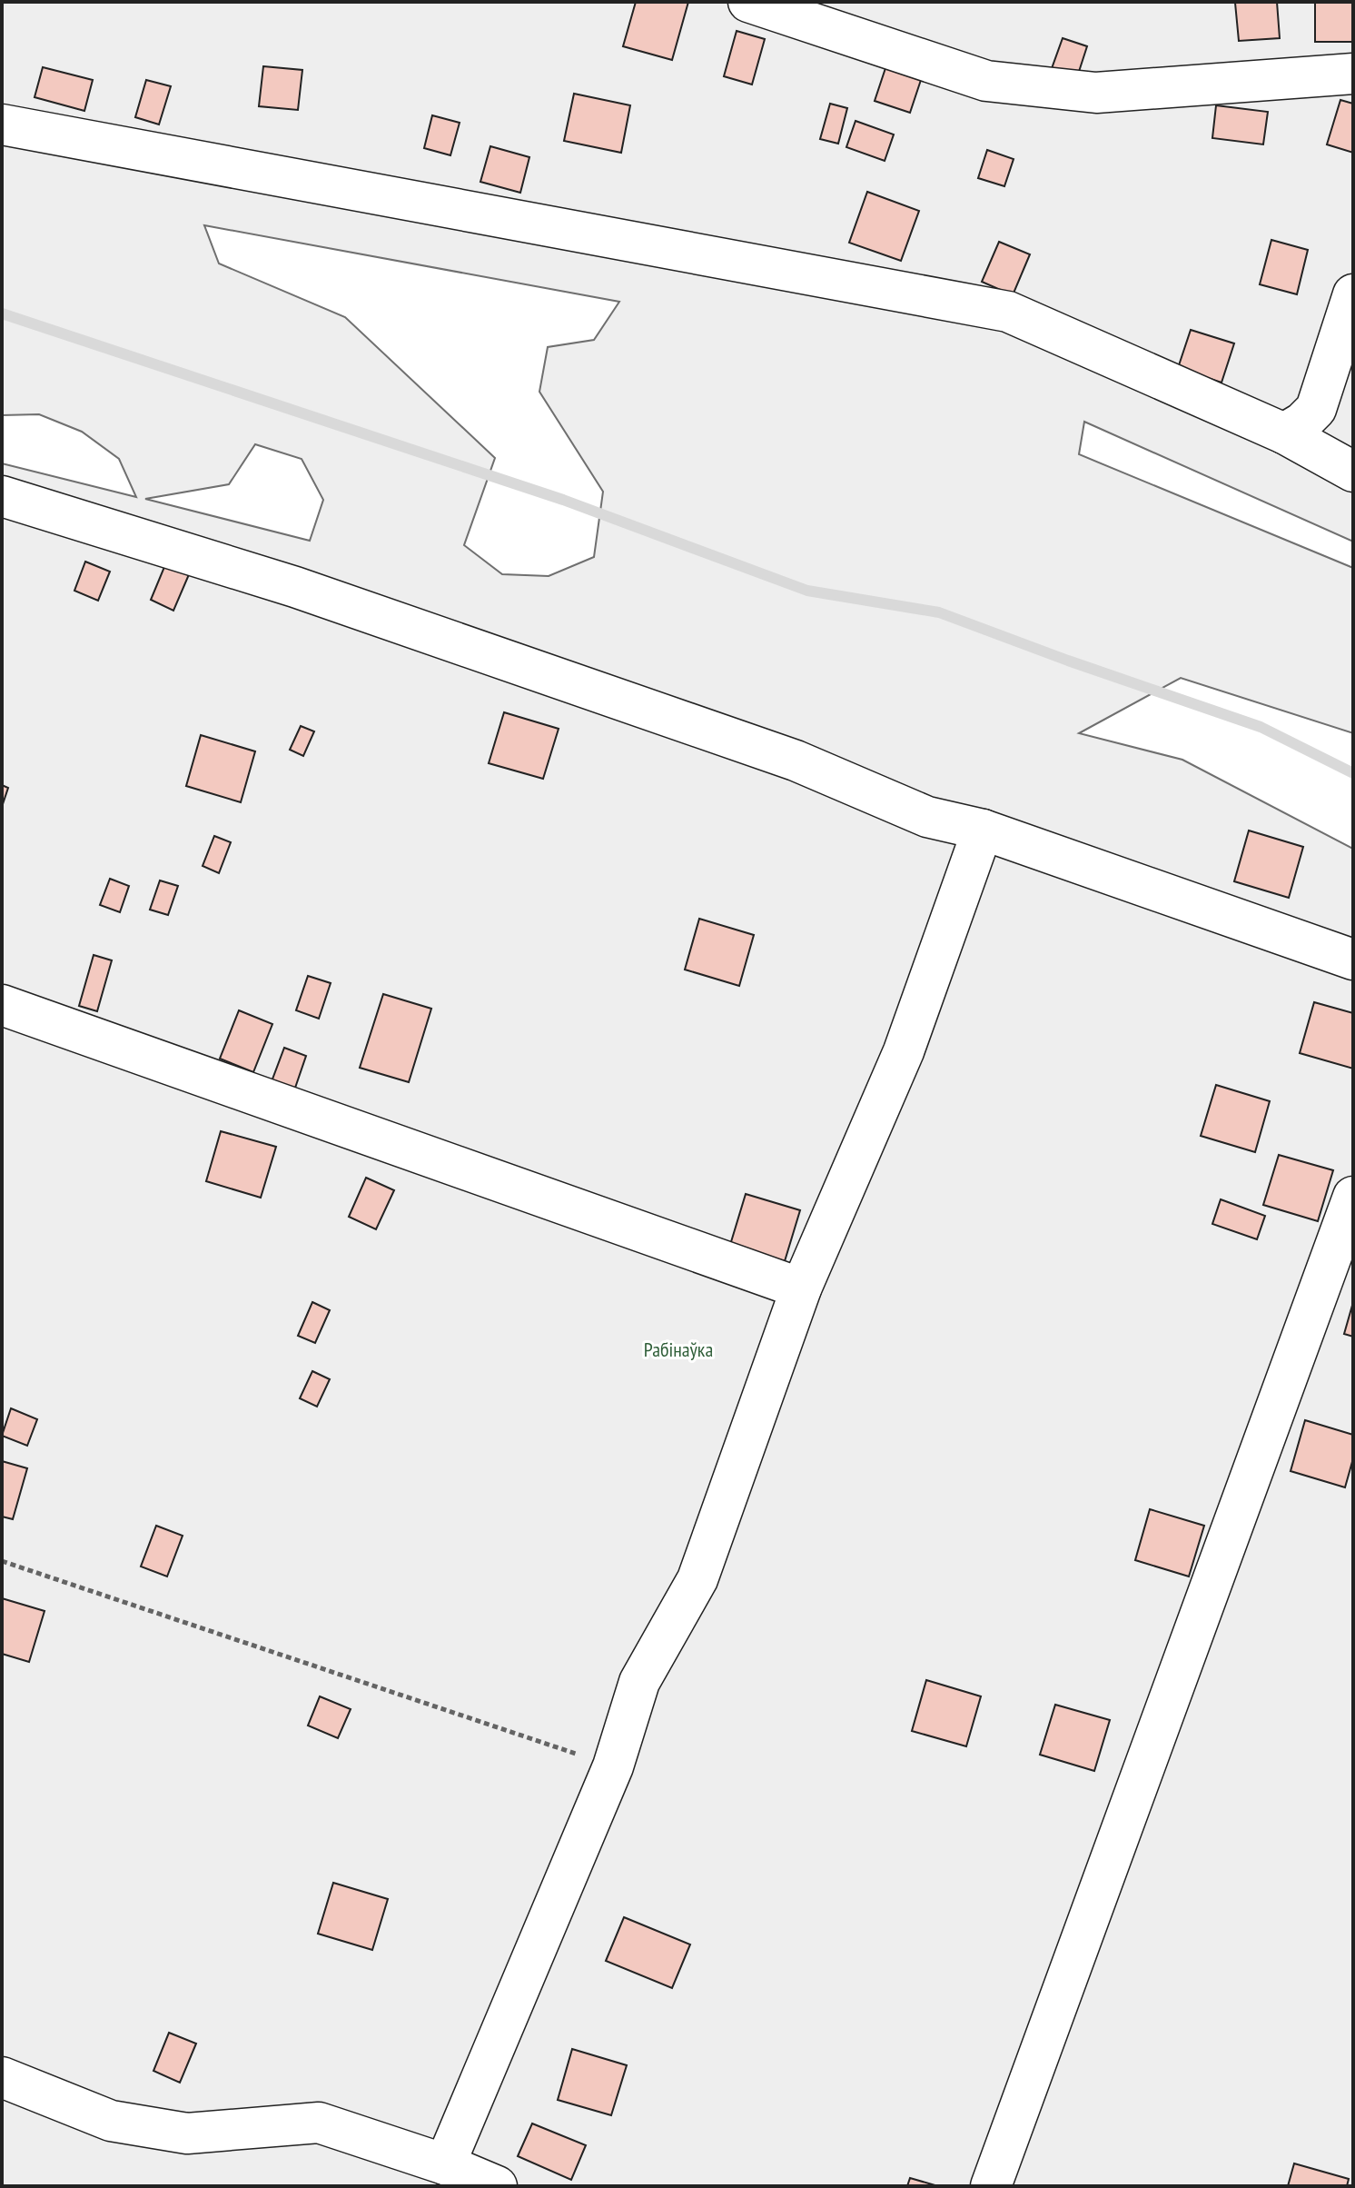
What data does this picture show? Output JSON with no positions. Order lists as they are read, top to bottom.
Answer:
{
  "parks": ["Рабінаўка"]
}
